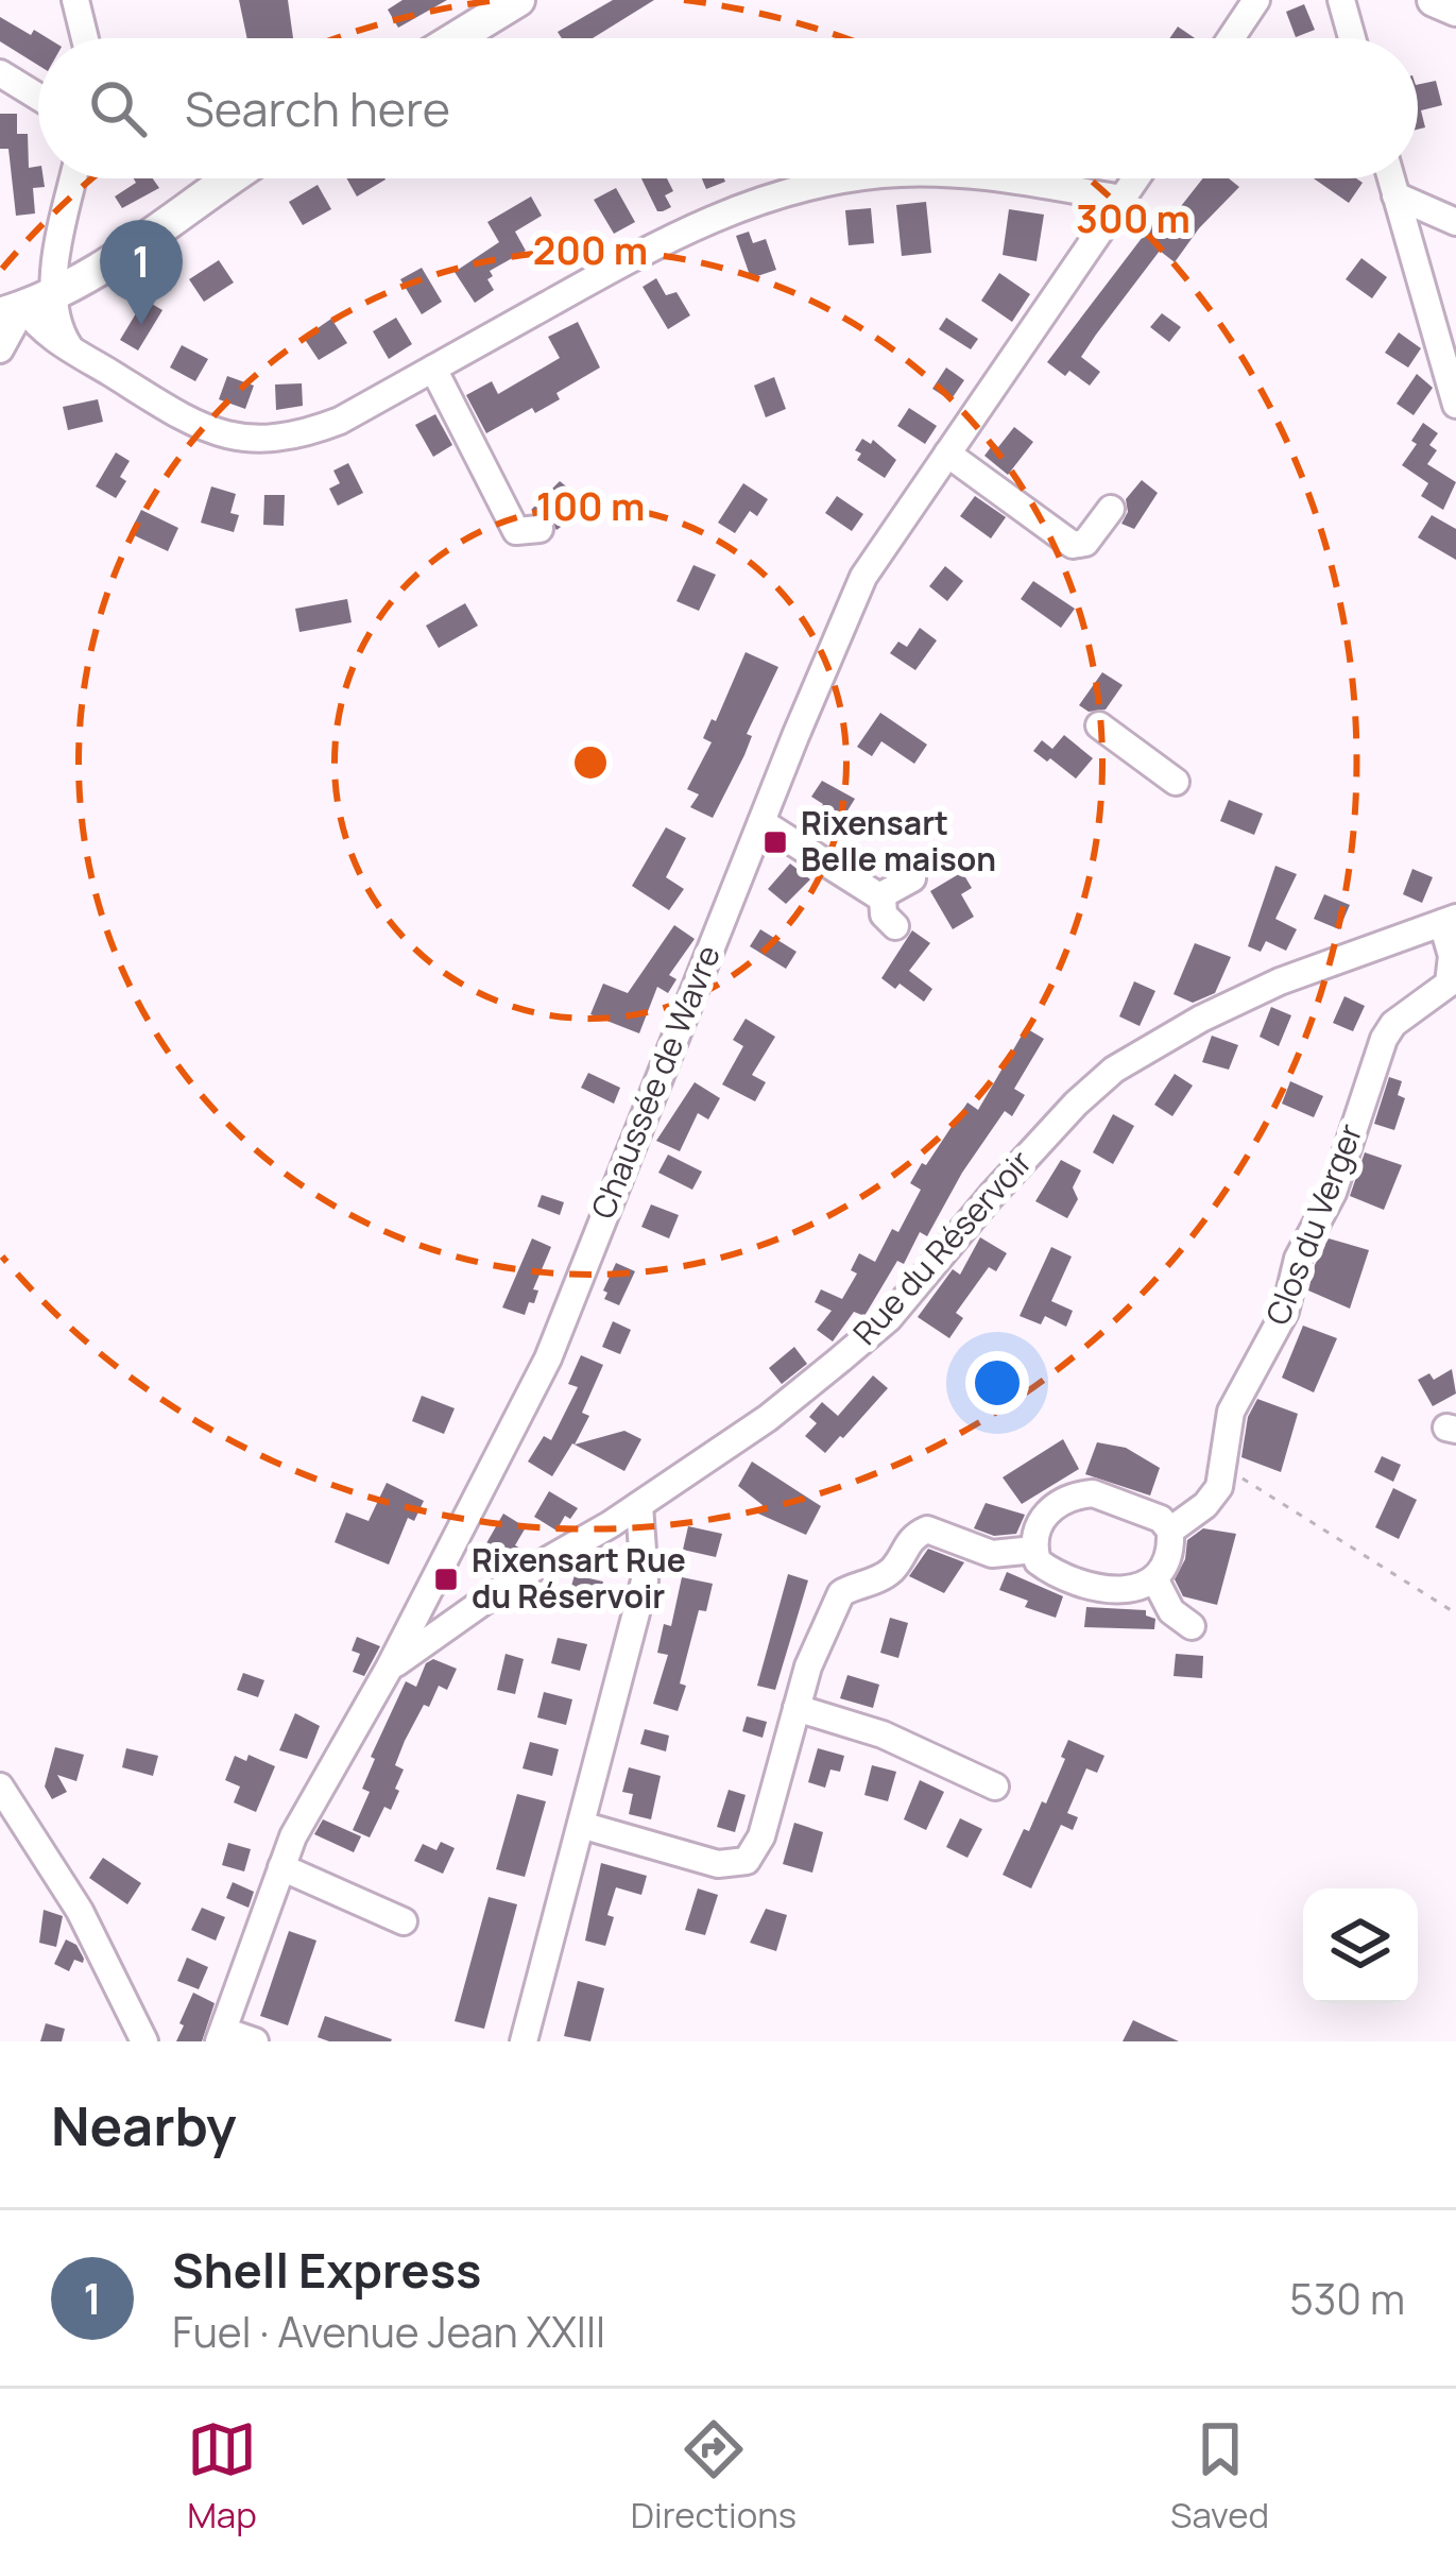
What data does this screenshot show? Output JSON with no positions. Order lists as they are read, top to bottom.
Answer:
{
  "streets": {
    "street": ["Chaussée de Wavre", "Clos du Verger", "Rue du Réservoir"]
  },
  "crossings": [
    ["Chaussée de Wavre", "Rue du Réservoir"],
    ["Clos du Verger", "Rue du Réservoir"]
  ],
  "places": {
    "transit": ["Rixensart Belle maison", "Rixensart Rue du Réservoir"]
  },
  "page": {
    "search": "Search here",
    "pins": "1",
    "heading": "Nearby",
    "list": [
      {
        "mark": "1",
        "name": "Shell Express",
        "note": "Fuel · Avenue Jean XXIII",
        "value": "530 m"
      }
    ],
    "nav": ["Map", "Directions", "Saved"]
  },
  "rings": ["300 m", "200 m", "100 m"]
}
